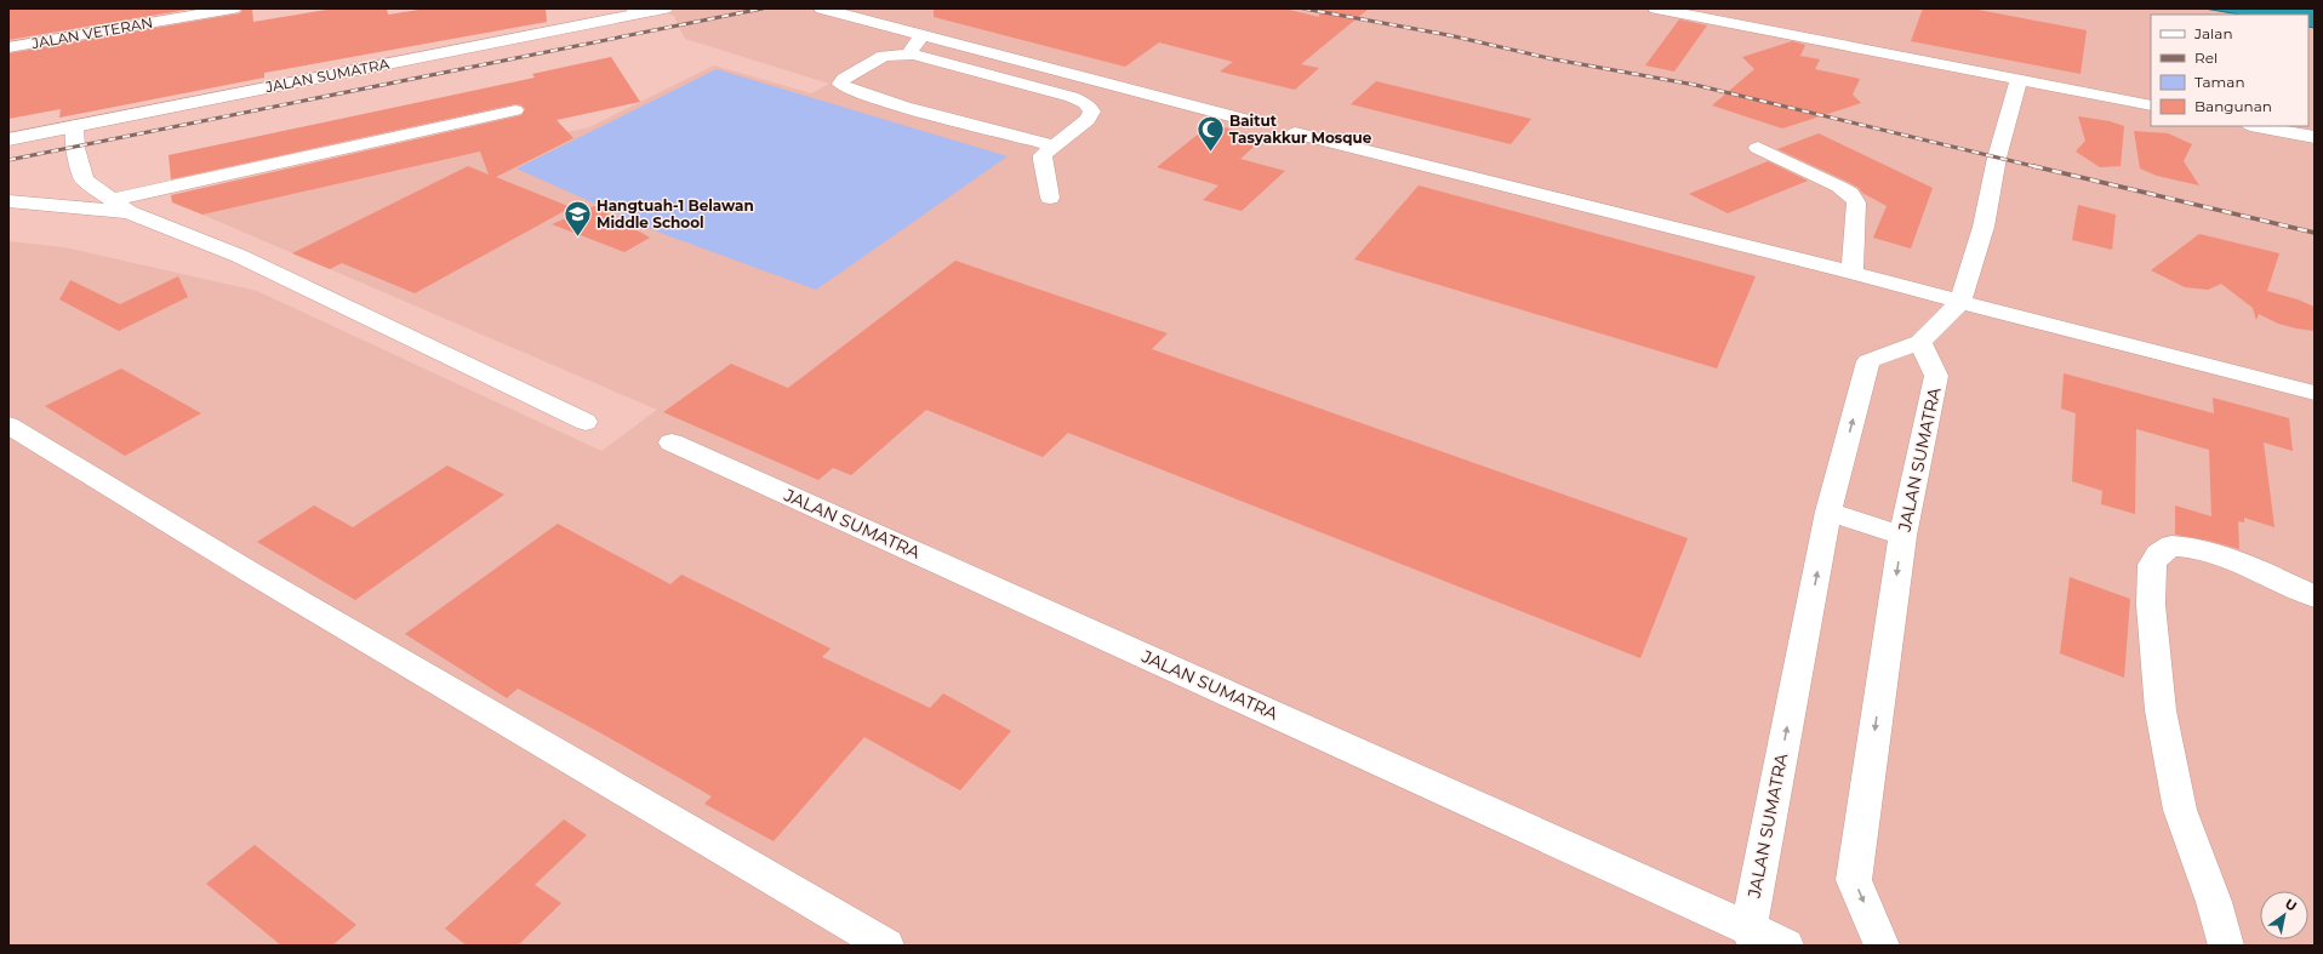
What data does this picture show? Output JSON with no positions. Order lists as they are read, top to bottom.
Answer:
{
  "streets": {
    "main road": ["JALAN VETERAN", "JALAN SUMATRA"]
  },
  "places": {
    "mosque": ["Baitut Tasyakkur Mosque"],
    "school or university": ["Hangtuah-1 Belawan Middle School"]
  },
  "legend": [
    "Jalan",
    "Rel",
    "Taman",
    "Bangunan"
  ],
  "north": "top right"
}
